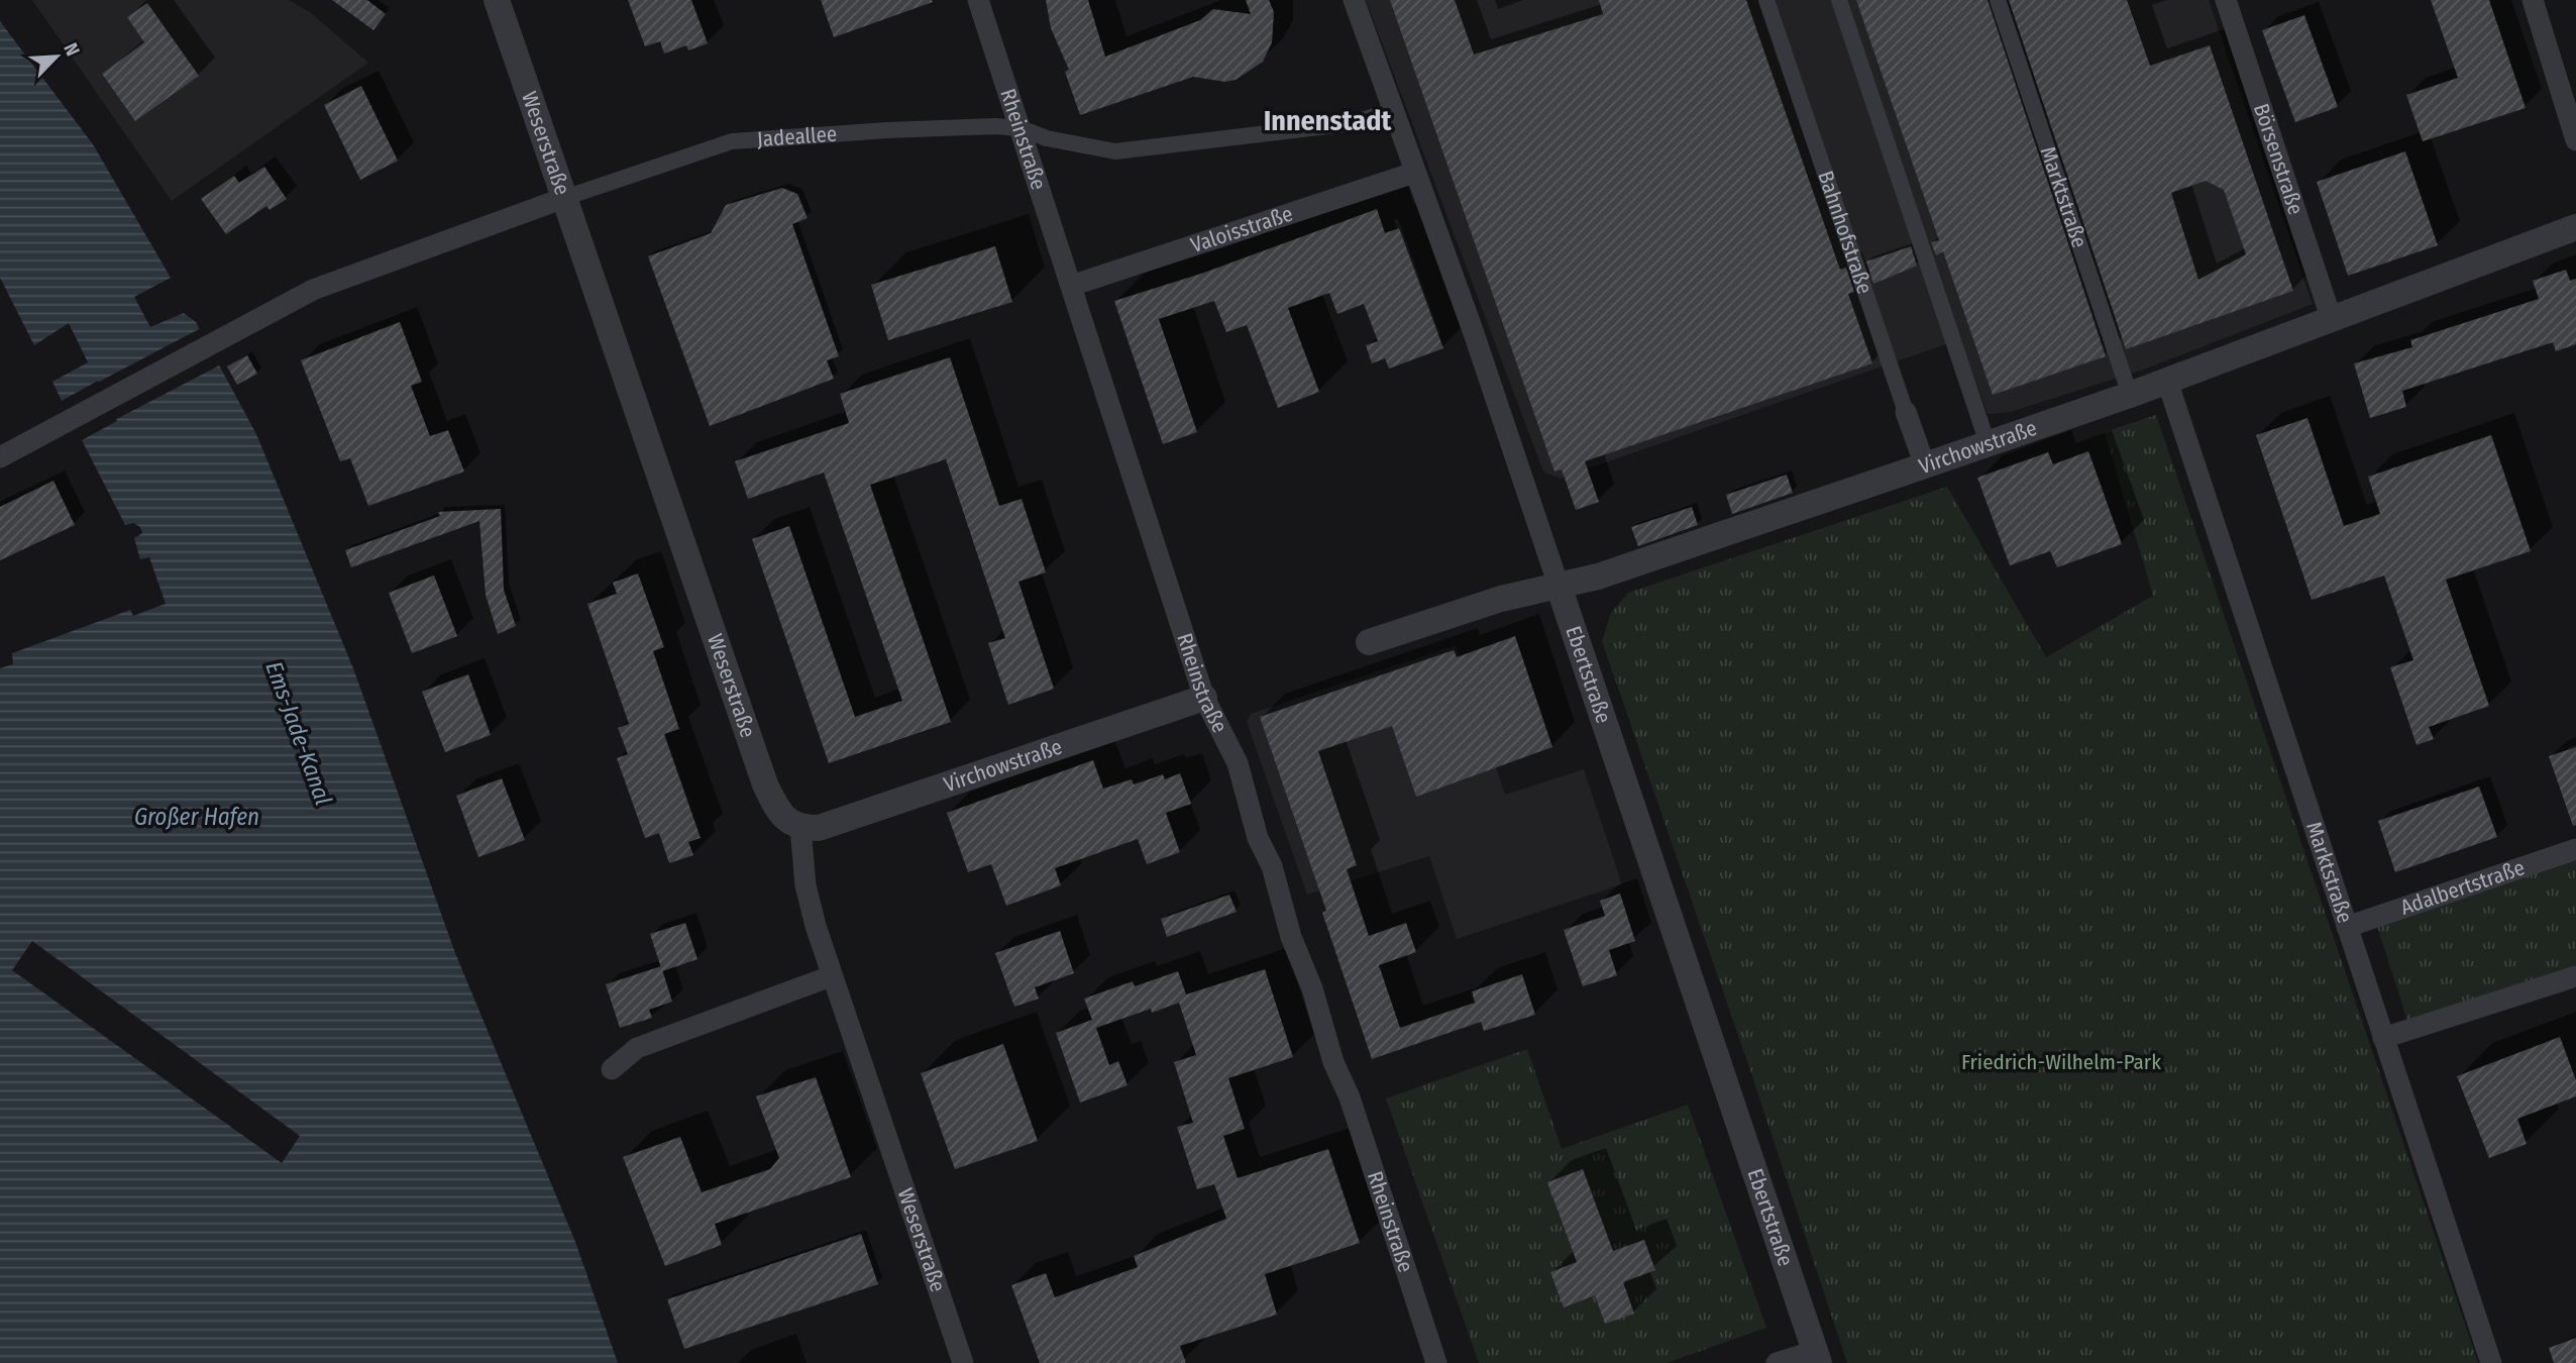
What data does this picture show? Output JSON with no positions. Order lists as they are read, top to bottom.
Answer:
{
  "streets": {
    "street": [
      "Jadeallee",
      "Rheinstraße",
      "Weserstraße",
      "Börsenstraße",
      "Marktstraße",
      "Valoisstraße",
      "Bahnhofstraße",
      "Virchowstraße",
      "Ebertstraße",
      "Adalbertstraße"
    ]
  },
  "crossings": [
    ["Jadeallee", "Rheinstraße"],
    ["Jadeallee", "Weserstraße"],
    ["Jadeallee", "Ebertstraße"],
    ["Rheinstraße", "Valoisstraße"],
    ["Rheinstraße", "Virchowstraße"],
    ["Weserstraße", "Virchowstraße"],
    ["Börsenstraße", "Virchowstraße"],
    ["Marktstraße", "Virchowstraße"],
    ["Marktstraße", "Adalbertstraße"],
    ["Valoisstraße", "Ebertstraße"],
    ["Bahnhofstraße", "Virchowstraße"],
    ["Virchowstraße", "Ebertstraße"]
  ],
  "districts": ["Innenstadt"],
  "water": ["Ems-Jade-Kanal", "Großer Hafen"],
  "parks": ["Friedrich-Wilhelm-Park"],
  "north": "top right"
}
